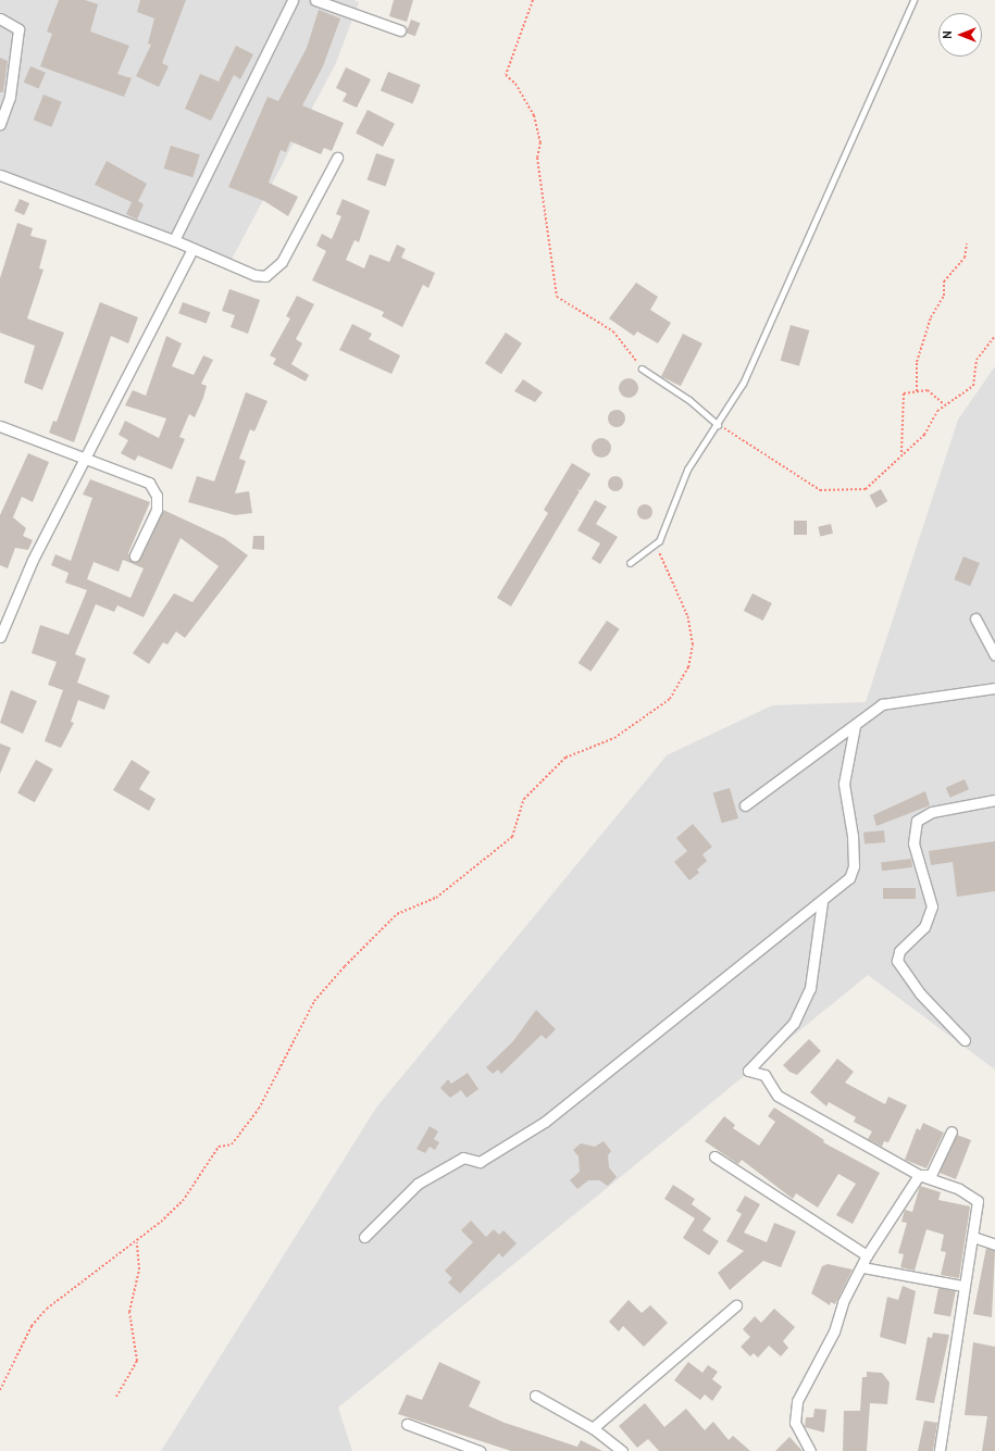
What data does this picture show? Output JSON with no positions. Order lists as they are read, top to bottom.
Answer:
{
  "north": "left"
}
